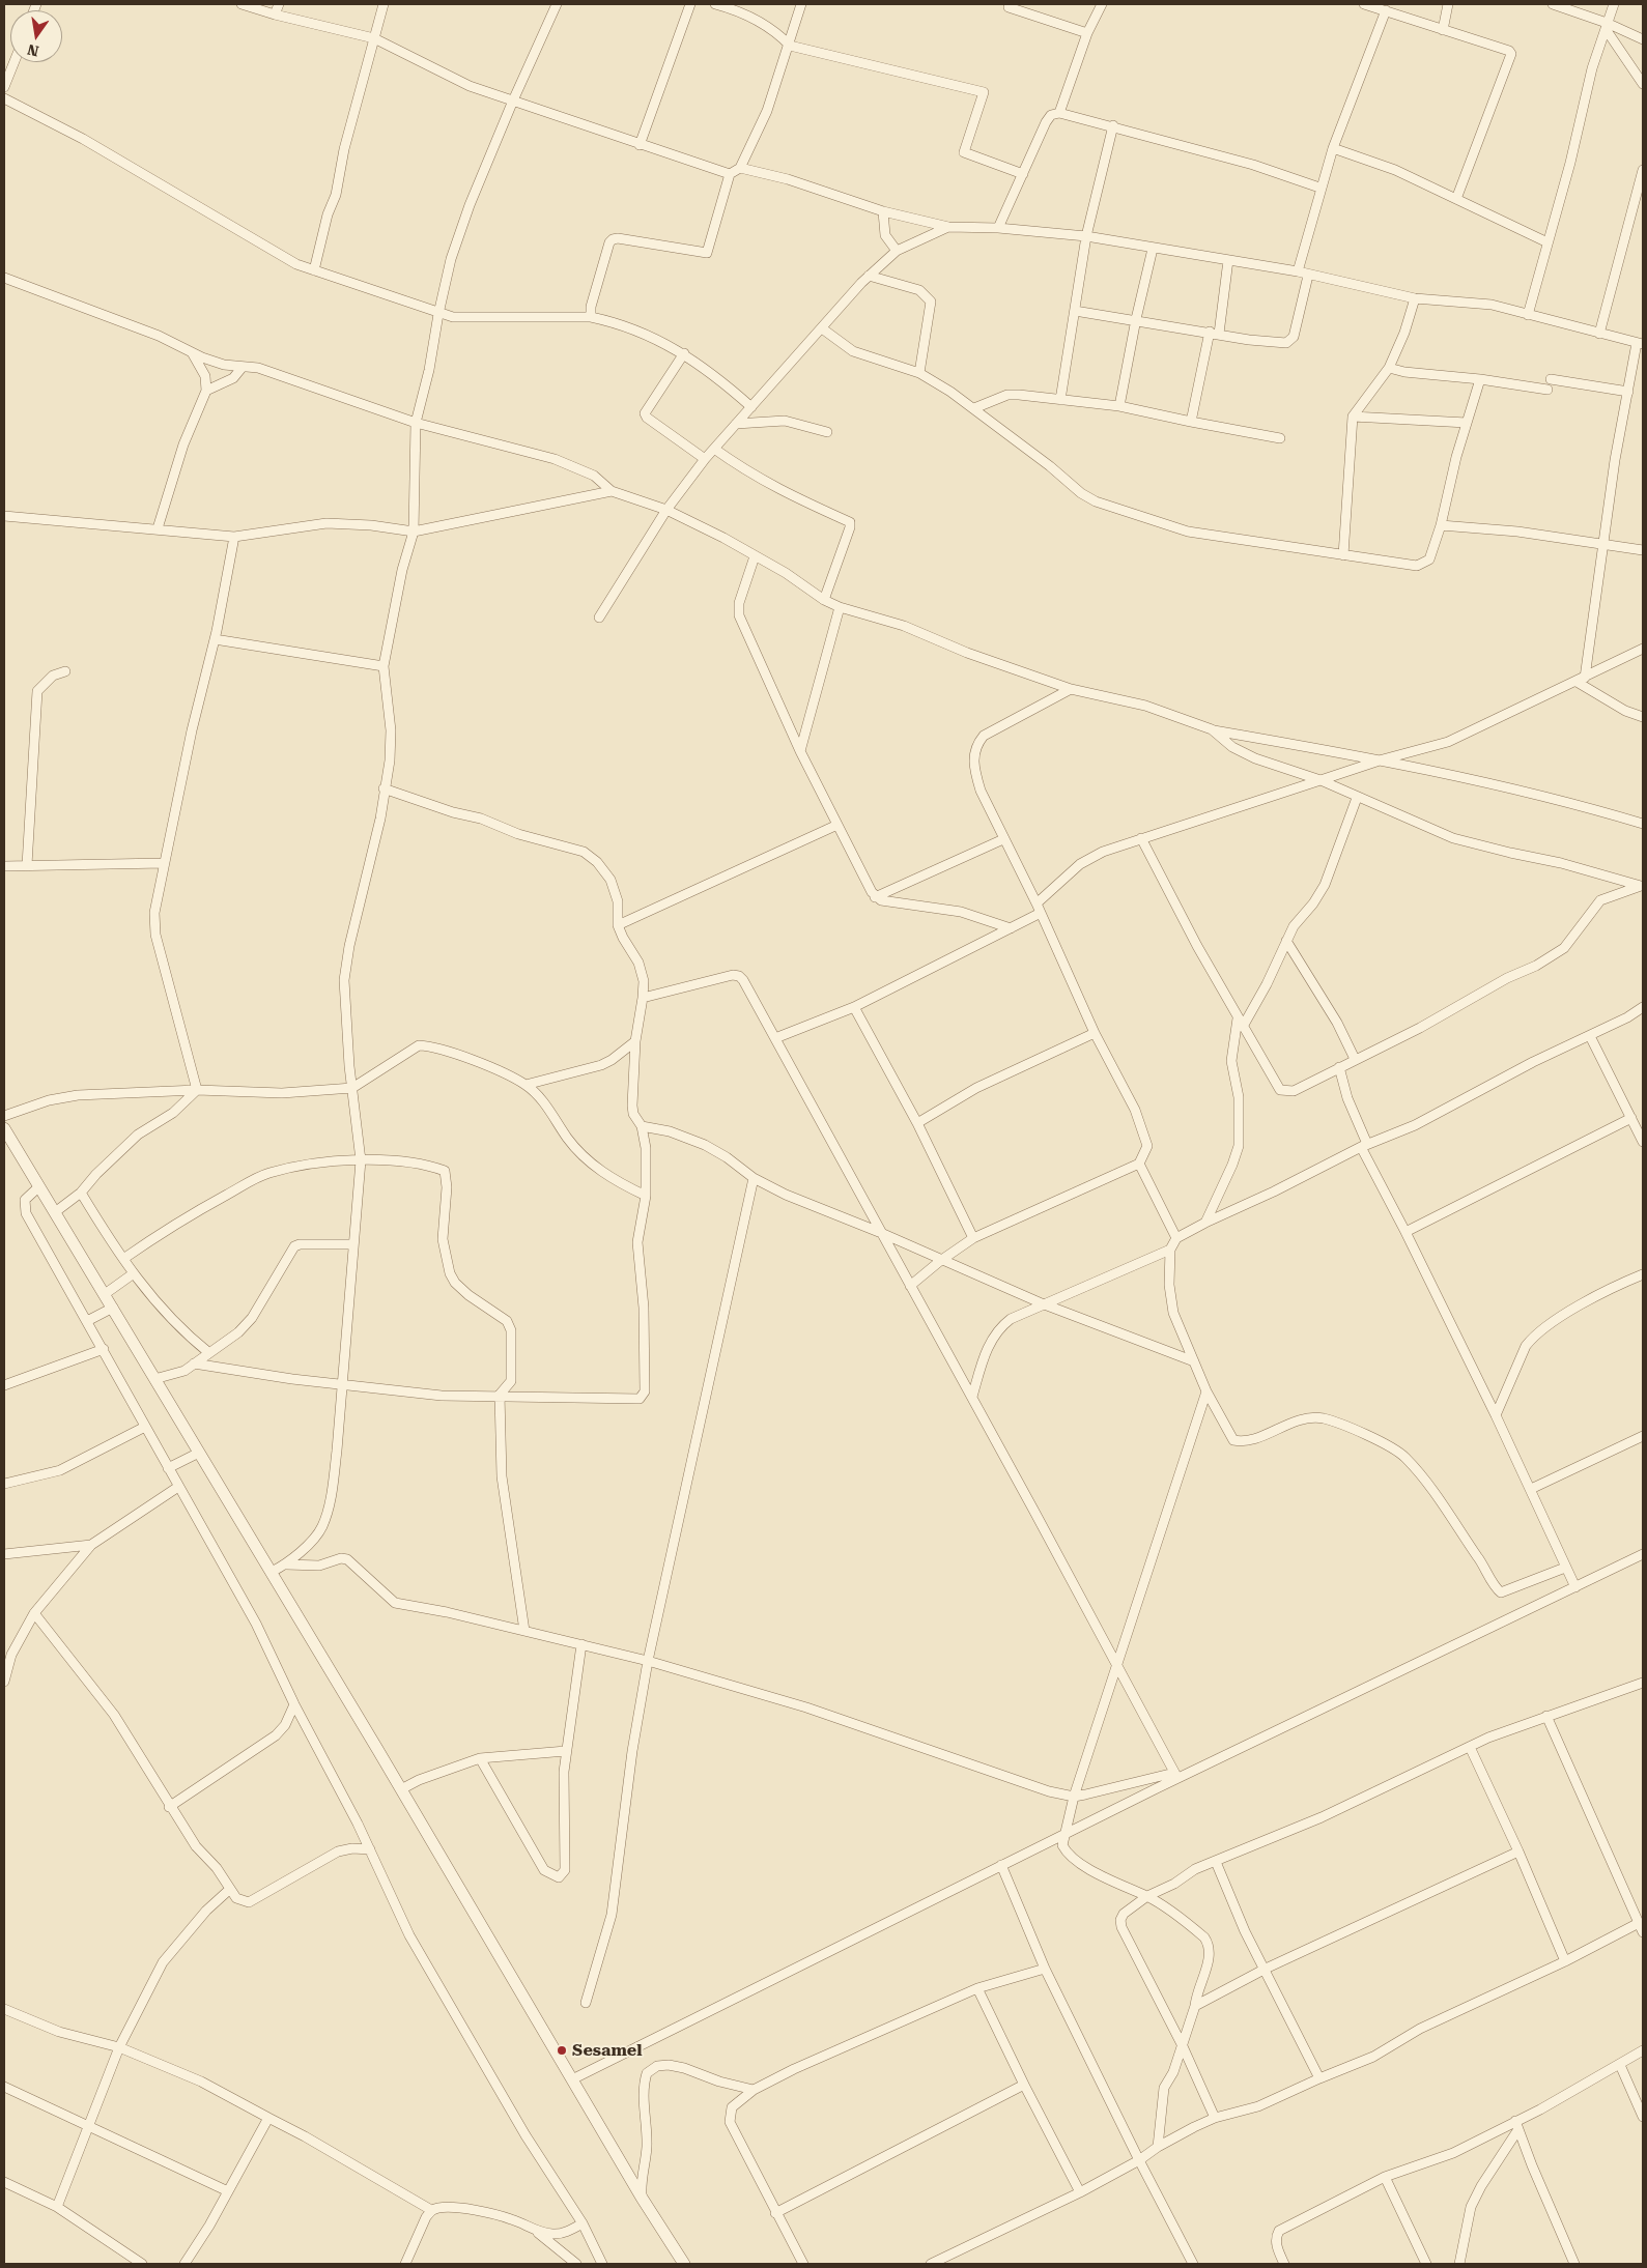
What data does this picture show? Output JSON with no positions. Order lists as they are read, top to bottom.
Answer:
{
  "places": ["Sesamel"],
  "north": "bottom"
}
